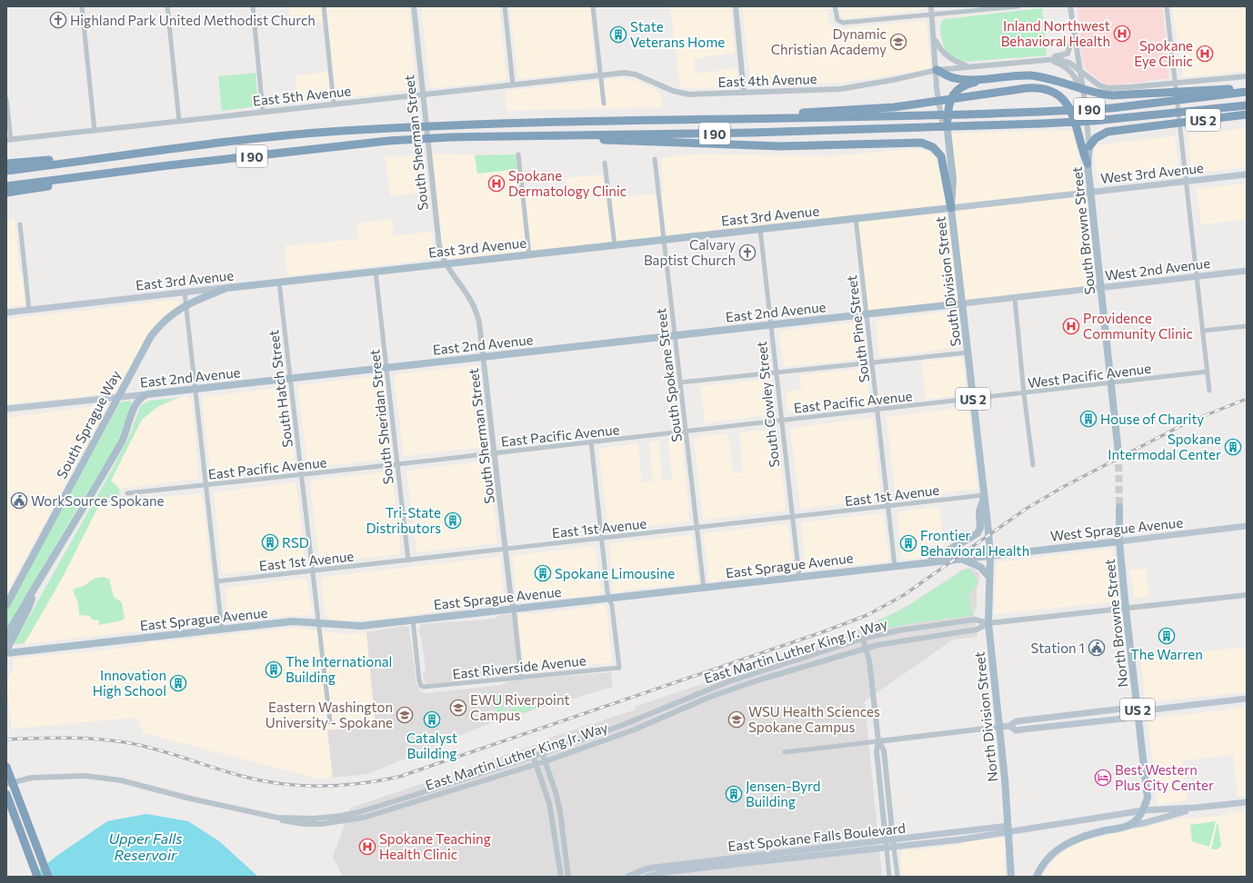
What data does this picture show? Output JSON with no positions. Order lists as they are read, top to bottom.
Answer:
{
  "streets": {
    "highway": ["I 90", "US 2"],
    "main road": [
      "West 3rd Avenue",
      "East 3rd Avenue",
      "South Browne Street",
      "West 2nd Avenue",
      "South Division Street",
      "East 2nd Avenue",
      "South Sprague Way",
      "West Sprague Avenue",
      "East Sprague Avenue",
      "North Browne Street",
      "North Division Street",
      "East Spokane Falls Boulevard"
    ],
    "street": [
      "East 4th Avenue",
      "East 5th Avenue",
      "South Sherman Street",
      "South Pine Street",
      "South Spokane Street",
      "West Pacific Avenue",
      "South Hatch Street",
      "East Pacific Avenue",
      "South Cowley Street",
      "South Sheridan Street",
      "East 1st Avenue",
      "East Martin Luther King Jr. Way",
      "East Riverside Avenue"
    ]
  },
  "crossings": [
    ["East 4th Avenue", "East 5th Avenue"],
    ["East 4th Avenue", "South Division Street"],
    ["East 5th Avenue", "South Sherman Street"],
    ["US 2", "South Browne Street"],
    ["US 2", "South Division Street"],
    ["US 2", "West Sprague Avenue"],
    ["US 2", "North Browne Street"],
    ["South Sherman Street", "East 3rd Avenue"],
    ["South Sherman Street", "East 2nd Avenue"],
    ["South Sherman Street", "East Pacific Avenue"],
    ["South Sherman Street", "East 1st Avenue"],
    ["South Sherman Street", "East Sprague Avenue"],
    ["South Sherman Street", "East Riverside Avenue"],
    ["West 3rd Avenue", "East 3rd Avenue"],
    ["West 3rd Avenue", "South Browne Street"],
    ["West 3rd Avenue", "South Division Street"],
    ["East 3rd Avenue", "South Division Street"],
    ["East 3rd Avenue", "South Pine Street"],
    ["East 3rd Avenue", "South Spokane Street"],
    ["East 3rd Avenue", "South Hatch Street"],
    ["East 3rd Avenue", "South Cowley Street"],
    ["East 3rd Avenue", "South Sheridan Street"],
    ["East 3rd Avenue", "South Sprague Way"],
    ["South Browne Street", "West 2nd Avenue"],
    ["South Browne Street", "West Pacific Avenue"],
    ["West 2nd Avenue", "South Division Street"],
    ["West 2nd Avenue", "East 2nd Avenue"],
    ["South Division Street", "East 2nd Avenue"],
    ["South Division Street", "West Pacific Avenue"],
    ["South Division Street", "East Pacific Avenue"],
    ["South Division Street", "East 1st Avenue"],
    ["South Division Street", "West Sprague Avenue"],
    ["South Division Street", "East Sprague Avenue"],
    ["South Division Street", "North Division Street"],
    ["East 2nd Avenue", "South Pine Street"],
    ["East 2nd Avenue", "South Spokane Street"],
    ["East 2nd Avenue", "South Hatch Street"],
    ["East 2nd Avenue", "South Cowley Street"],
    ["East 2nd Avenue", "South Sheridan Street"],
    ["South Pine Street", "East Pacific Avenue"],
    ["South Pine Street", "East 1st Avenue"],
    ["South Pine Street", "East Sprague Avenue"],
    ["South Spokane Street", "East Pacific Avenue"],
    ["South Spokane Street", "East 1st Avenue"],
    ["South Spokane Street", "East Sprague Avenue"],
    ["West Pacific Avenue", "East Pacific Avenue"],
    ["South Hatch Street", "East Pacific Avenue"],
    ["South Hatch Street", "East 1st Avenue"],
    ["South Hatch Street", "East Sprague Avenue"],
    ["East Pacific Avenue", "South Cowley Street"],
    ["East Pacific Avenue", "South Sheridan Street"],
    ["South Cowley Street", "East 1st Avenue"],
    ["South Cowley Street", "East Sprague Avenue"],
    ["South Sheridan Street", "East 1st Avenue"],
    ["West Sprague Avenue", "East Sprague Avenue"],
    ["West Sprague Avenue", "North Browne Street"],
    ["West Sprague Avenue", "North Division Street"],
    ["East Sprague Avenue", "East Riverside Avenue"],
    ["East Sprague Avenue", "North Division Street"],
    ["North Browne Street", "East Spokane Falls Boulevard"],
    ["East Martin Luther King Jr. Way", "North Division Street"],
    ["North Division Street", "East Spokane Falls Boulevard"]
  ],
  "water": ["Upper Falls Reservoir"],
  "places": {
    "church": ["Highland Park United Methodist Church", "Calvary Baptist Church"],
    "hospital": [
      "Inland Northwest Behavioral Health",
      "Spokane Eye Clinic",
      "Spokane Dermatology Clinic",
      "Providence Community Clinic",
      "Spokane Teaching Health Clinic"
    ],
    "building": [
      "State Veterans Home",
      "House of Charity",
      "Spokane Intermodal Center",
      "Tri-State Distributors",
      "RSD",
      "Frontier Behavioral Health",
      "Spokane Limousine",
      "The Warren",
      "The International Building",
      "Innovation High School",
      "Catalyst Building",
      "Jensen-Byrd Building"
    ],
    "school or university": [
      "Dynamic Christian Academy",
      "EWU Riverpoint Campus",
      "Eastern Washington University - Spokane",
      "WSU Health Sciences Spokane Campus"
    ],
    "public building": ["WorkSource Spokane", "Station 1"],
    "hotel": ["Best Western Plus City Center"]
  }
}
